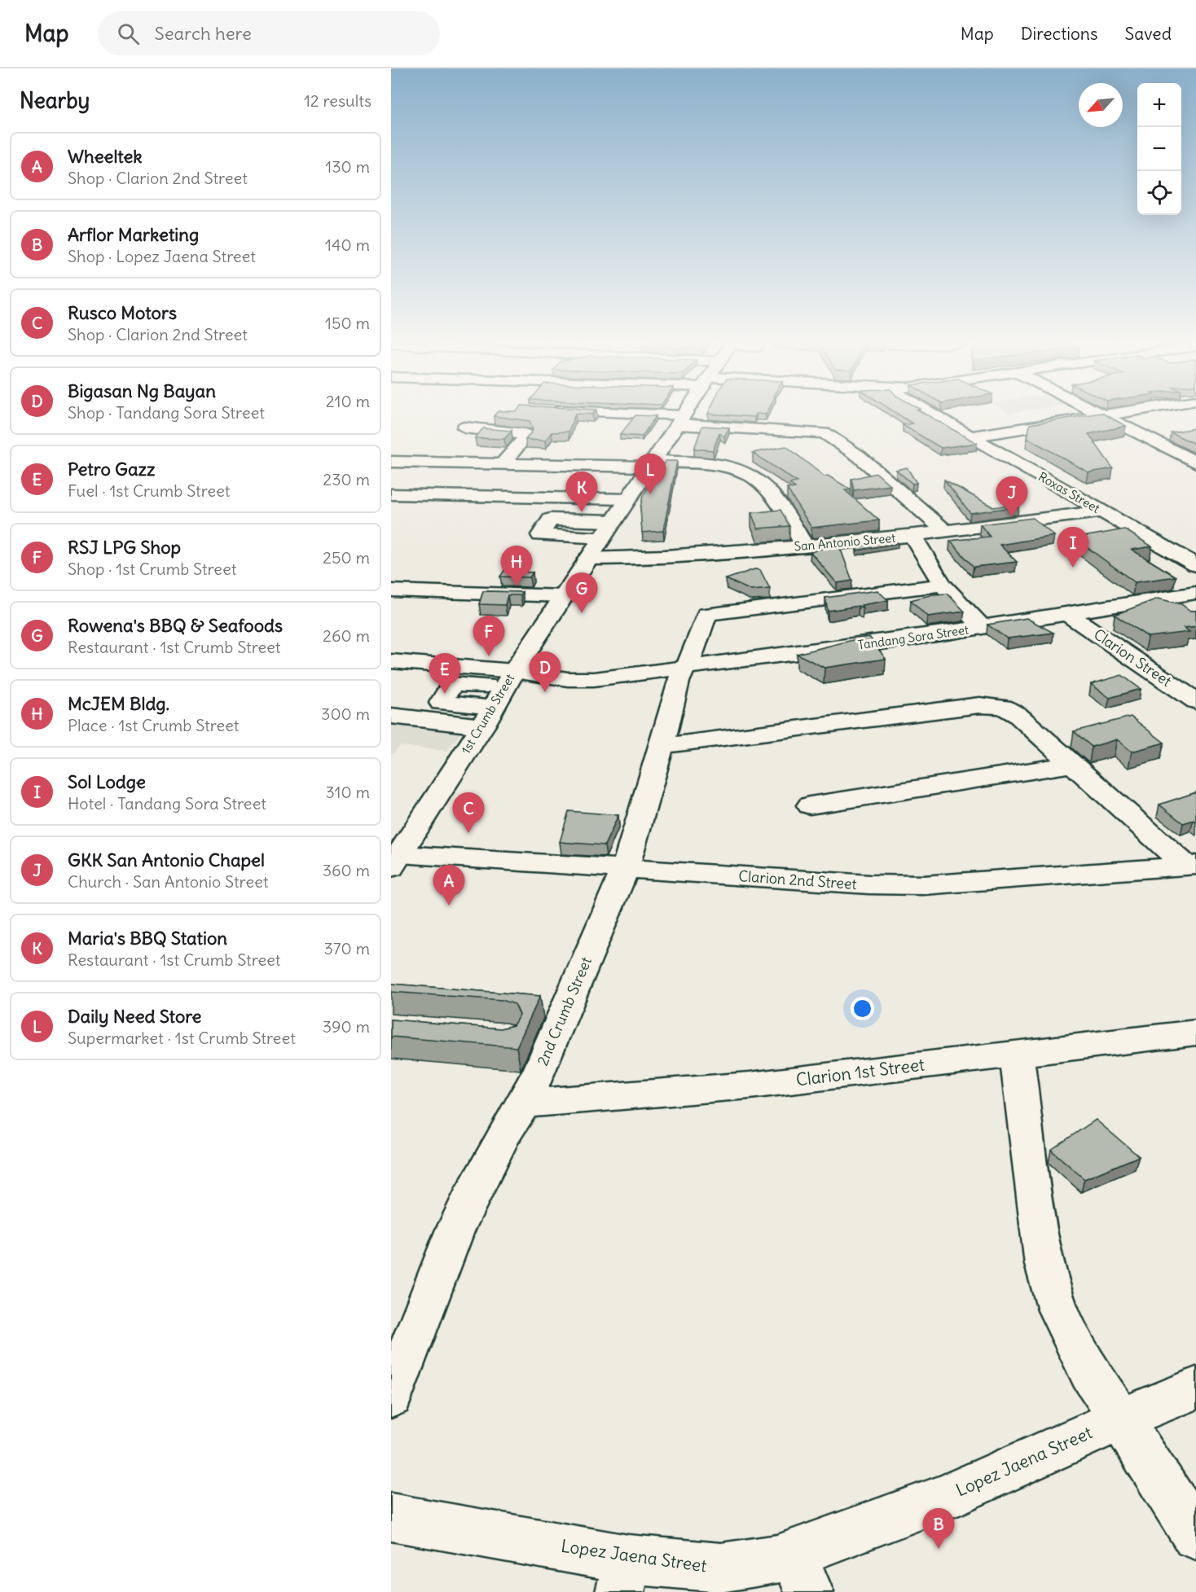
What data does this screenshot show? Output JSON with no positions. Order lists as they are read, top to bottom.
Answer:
{
  "streets": {
    "street": [
      "Roxas Street",
      "San Antonio Street",
      "Tandang Sora Street",
      "Clarion Street",
      "1st Crumb Street",
      "Clarion 2nd Street",
      "2nd Crumb Street",
      "Clarion 1st Street",
      "Lopez Jaena Street"
    ]
  },
  "crossings": [
    ["Roxas Street", "San Antonio Street"],
    ["San Antonio Street", "1st Crumb Street"],
    ["Tandang Sora Street", "Clarion Street"],
    ["Tandang Sora Street", "1st Crumb Street"],
    ["Tandang Sora Street", "2nd Crumb Street"],
    ["1st Crumb Street", "Clarion 2nd Street"],
    ["Clarion 2nd Street", "2nd Crumb Street"],
    ["2nd Crumb Street", "Clarion 1st Street"]
  ],
  "north": "bottom left",
  "page": {
    "header": "Map",
    "search": "Search here",
    "nav": ["Map", "Directions", "Saved"],
    "heading": ["Nearby", "12 results"],
    "map_buttons": ["+", "−"],
    "list": [
      {
        "mark": "A",
        "name": "Wheeltek",
        "note": "Shop · Clarion 2nd Street",
        "value": "130 m"
      },
      {
        "mark": "B",
        "name": "Arflor Marketing",
        "note": "Shop · Lopez Jaena Street",
        "value": "140 m"
      },
      {
        "mark": "C",
        "name": "Rusco Motors",
        "note": "Shop · Clarion 2nd Street",
        "value": "150 m"
      },
      {
        "mark": "D",
        "name": "Bigasan Ng Bayan",
        "note": "Shop · Tandang Sora Street",
        "value": "210 m"
      },
      {
        "mark": "E",
        "name": "Petro Gazz",
        "note": "Fuel · 1st Crumb Street",
        "value": "230 m"
      },
      {
        "mark": "F",
        "name": "RSJ LPG Shop",
        "note": "Shop · 1st Crumb Street",
        "value": "250 m"
      },
      {
        "mark": "G",
        "name": "Rowena's BBQ & Seafoods",
        "note": "Restaurant · 1st Crumb Street",
        "value": "260 m"
      },
      {
        "mark": "H",
        "name": "McJEM Bldg.",
        "note": "Place · 1st Crumb Street",
        "value": "300 m"
      },
      {
        "mark": "I",
        "name": "Sol Lodge",
        "note": "Hotel · Tandang Sora Street",
        "value": "310 m"
      },
      {
        "mark": "J",
        "name": "GKK San Antonio Chapel",
        "note": "Church · San Antonio Street",
        "value": "360 m"
      },
      {
        "mark": "K",
        "name": "Maria's BBQ Station",
        "note": "Restaurant · 1st Crumb Street",
        "value": "370 m"
      },
      {
        "mark": "L",
        "name": "Daily Need Store",
        "note": "Supermarket · 1st Crumb Street",
        "value": "390 m"
      }
    ],
    "pins": [
      "L",
      "K",
      "J",
      "I",
      "H",
      "G",
      "F",
      "D",
      "E",
      "C",
      "A",
      "B"
    ]
  }
}
